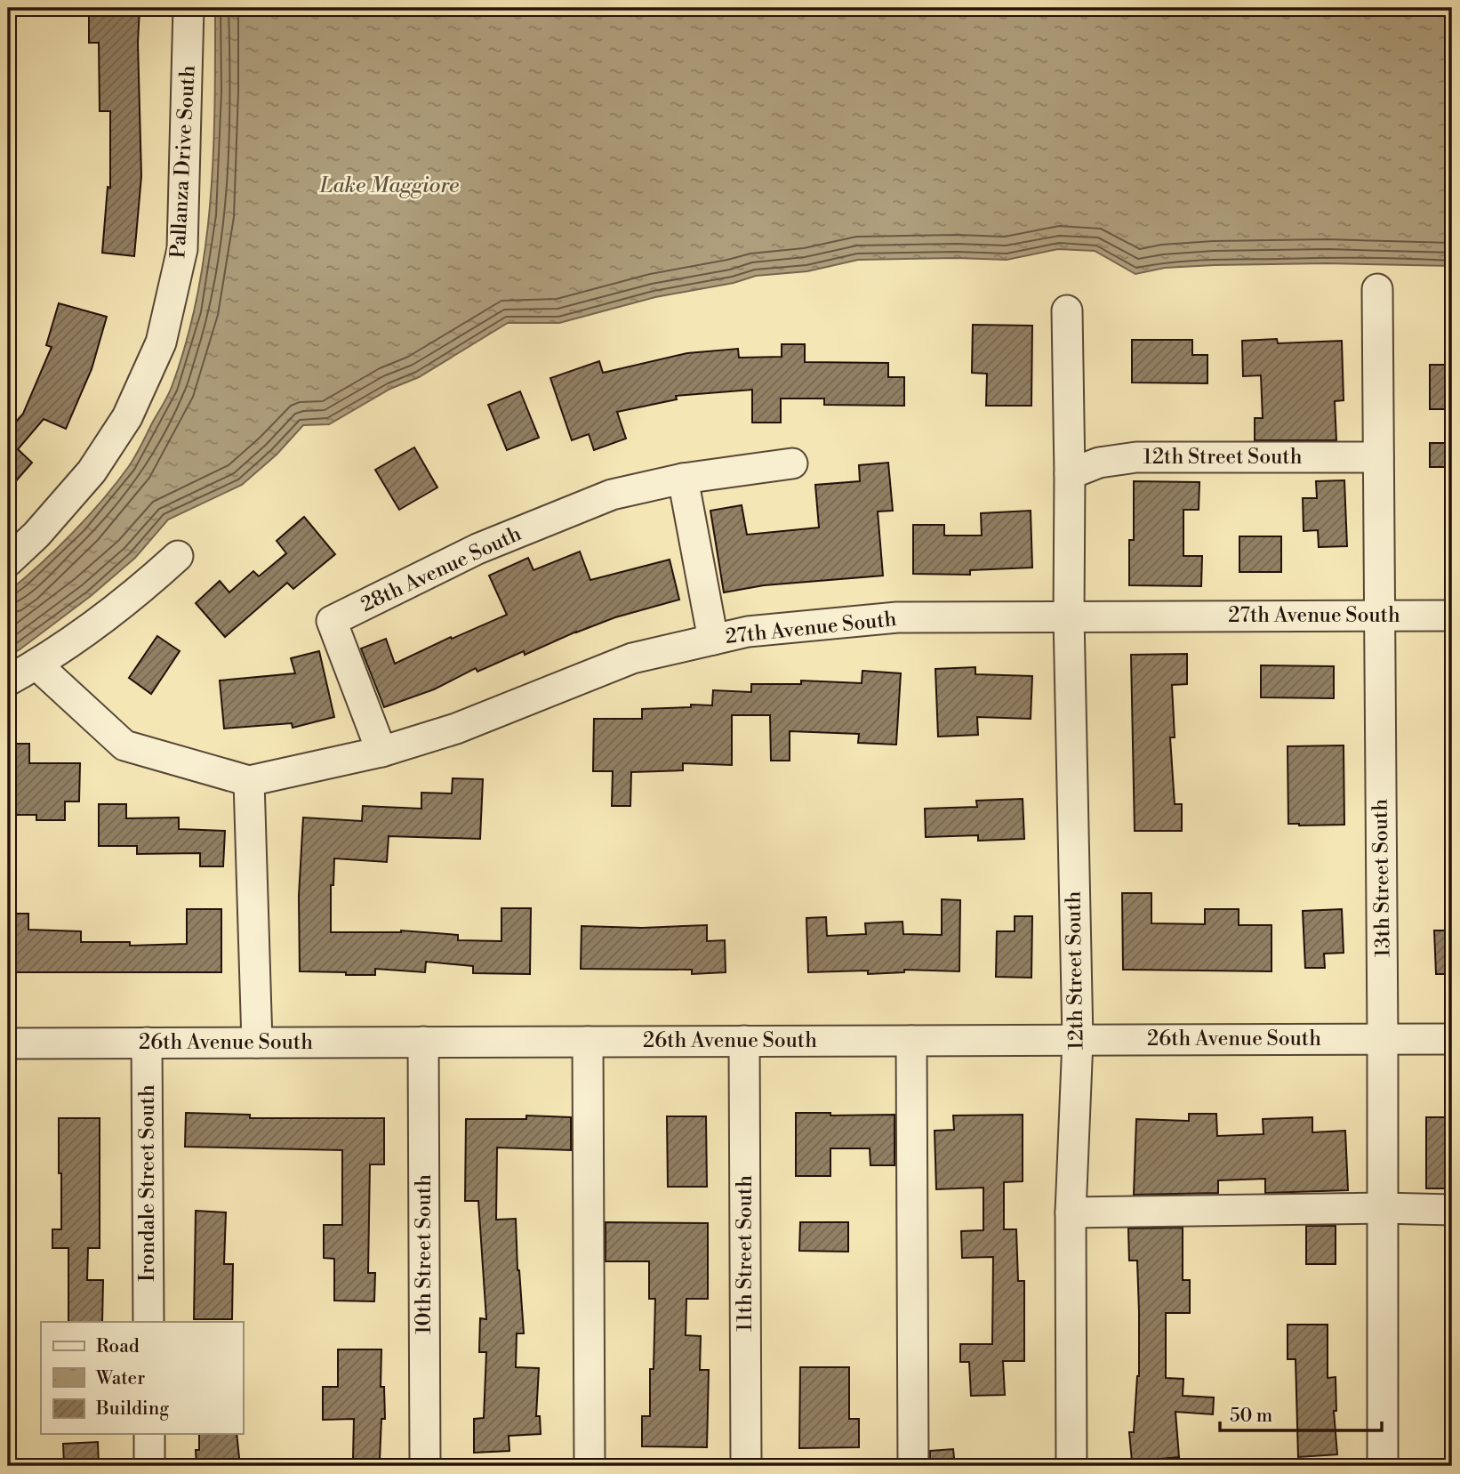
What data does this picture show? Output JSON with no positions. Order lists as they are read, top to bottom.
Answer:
{
  "streets": {
    "street": [
      "Pallanza Drive South",
      "12th Street South",
      "28th Avenue South",
      "27th Avenue South",
      "13th Street South",
      "26th Avenue South",
      "Irondale Street South",
      "11th Street South",
      "10th Street South"
    ]
  },
  "crossings": [
    ["12th Street South", "27th Avenue South"],
    ["12th Street South", "13th Street South"],
    ["12th Street South", "26th Avenue South"],
    ["28th Avenue South", "27th Avenue South"],
    ["27th Avenue South", "13th Street South"],
    ["13th Street South", "26th Avenue South"],
    ["26th Avenue South", "Irondale Street South"],
    ["26th Avenue South", "11th Street South"],
    ["26th Avenue South", "10th Street South"]
  ],
  "water": ["Lake Maggiore"],
  "legend": ["Road", "Water", "Building"],
  "scale_bar": "50 m"
}
